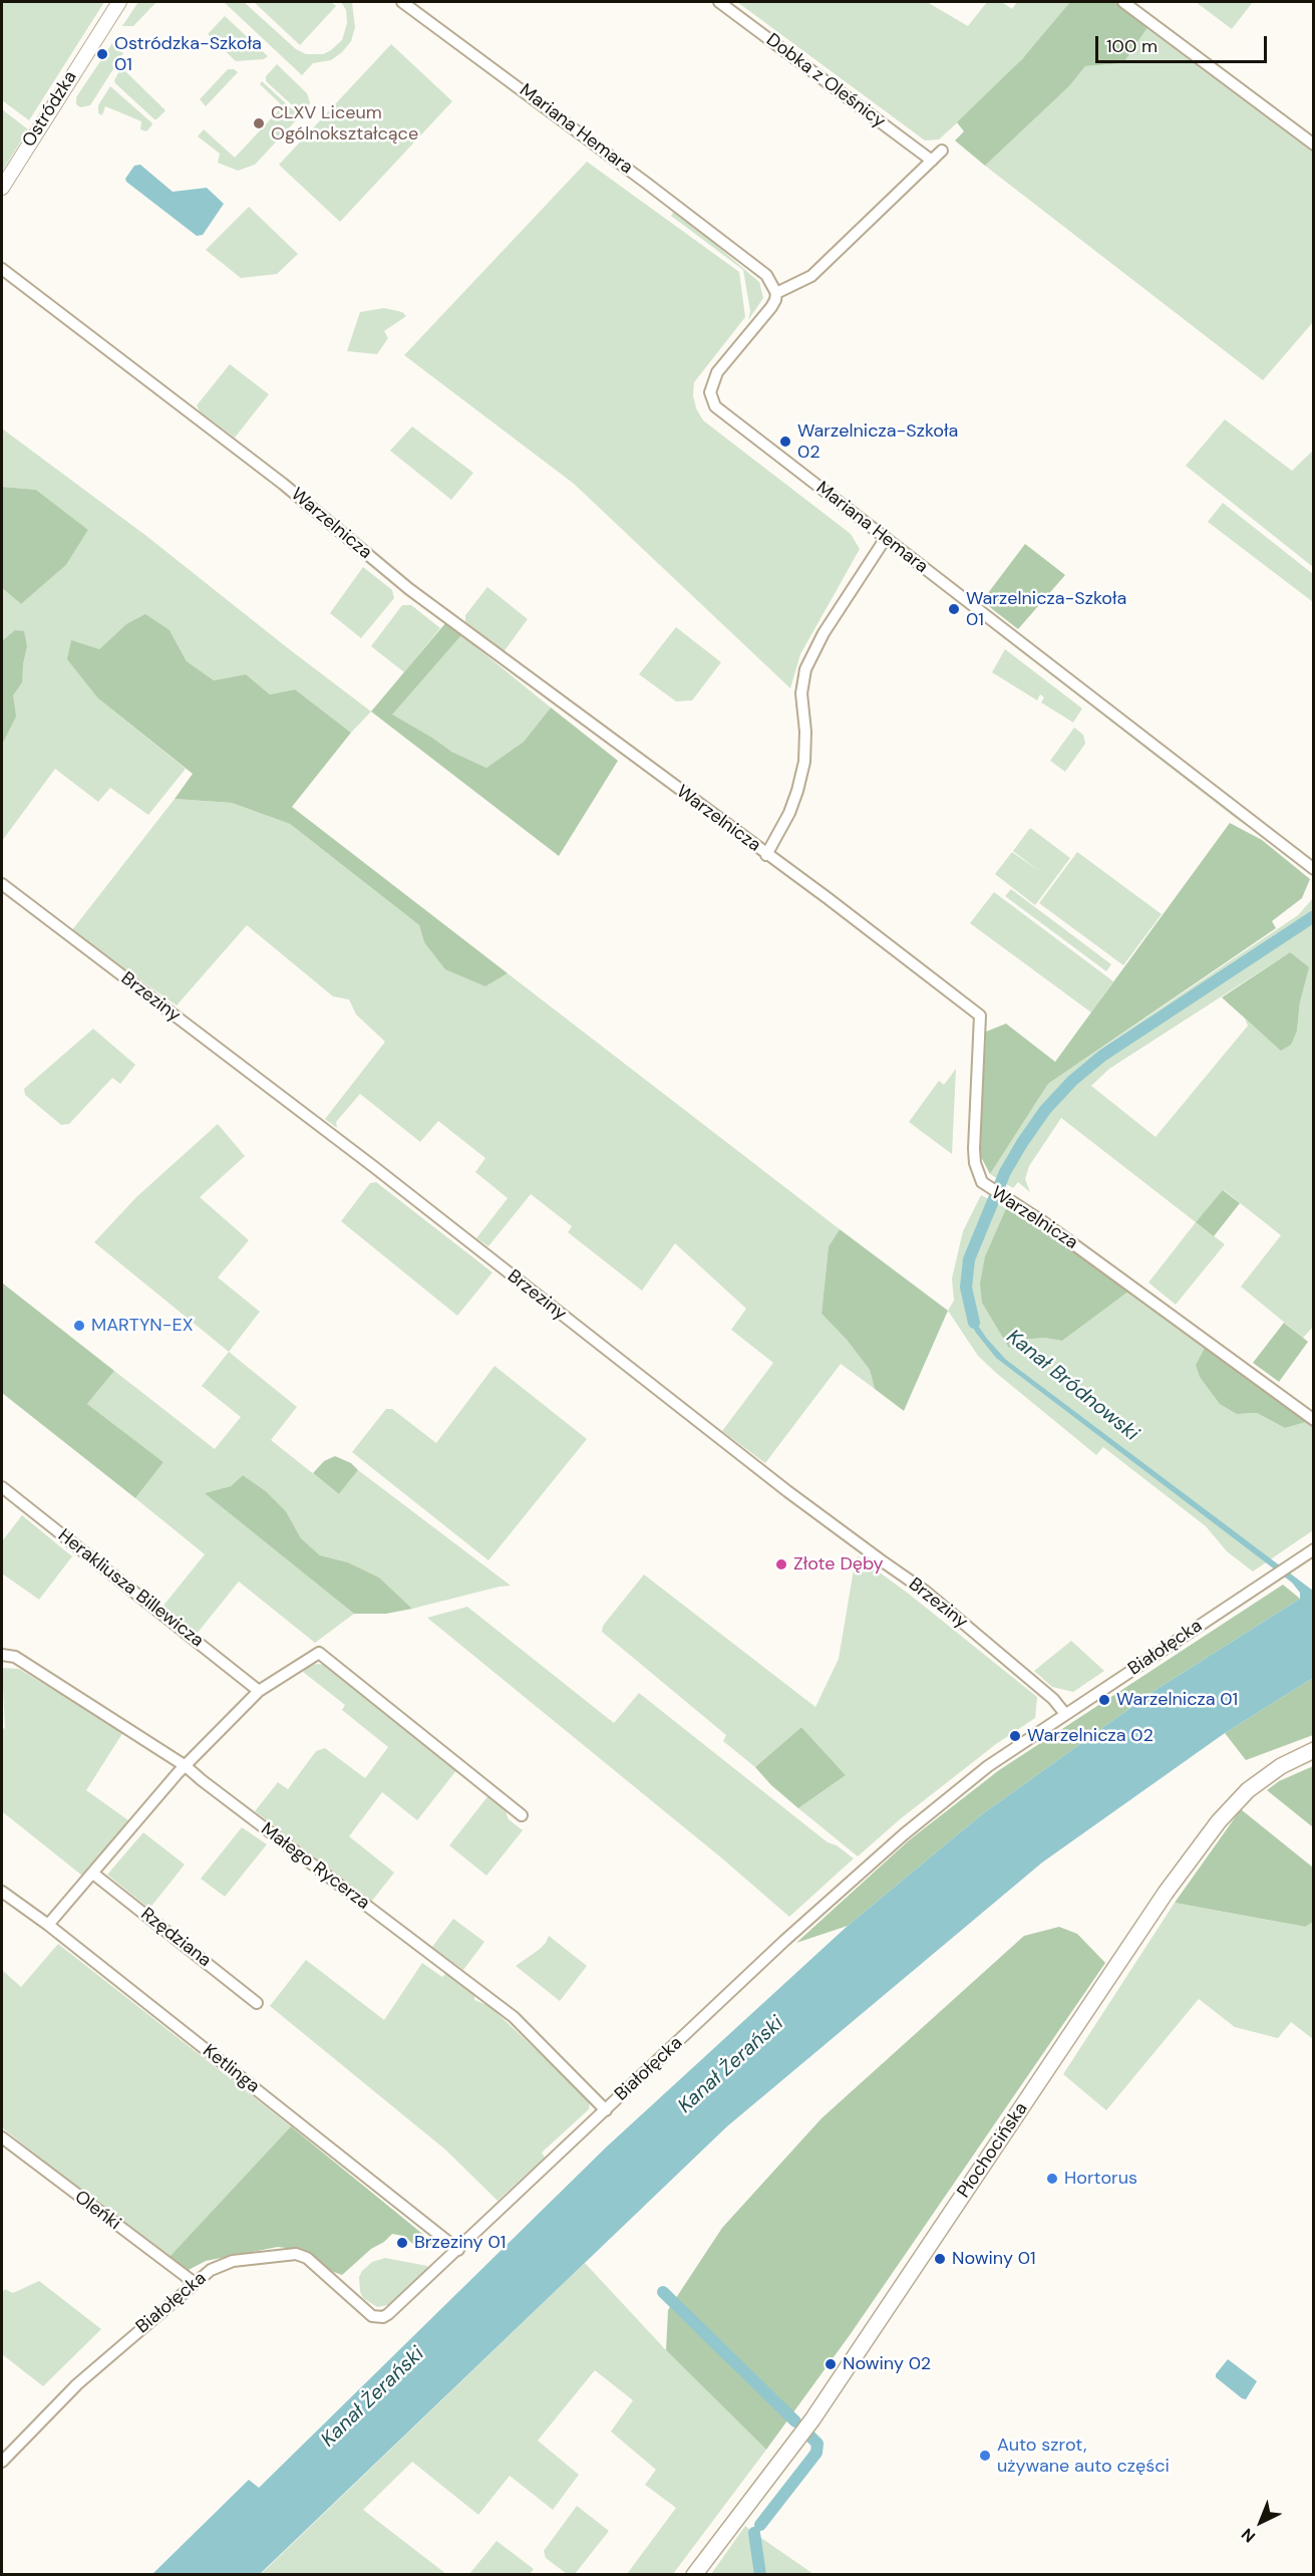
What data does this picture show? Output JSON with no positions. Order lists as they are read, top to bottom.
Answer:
{
  "streets": {
    "main road": ["Płochocińska"],
    "street": [
      "Dobka z Oleśnicy",
      "Ostródzka",
      "Mariana Hemara",
      "Warzelnicza",
      "Brzeziny",
      "Herakliusza Billewicza",
      "Białołęcka",
      "Małego Rycerza",
      "Rzędziana",
      "Ketlinga",
      "Oleńki"
    ]
  },
  "crossings": [
    ["Brzeziny", "Białołęcka"],
    ["Białołęcka", "Małego Rycerza"],
    ["Białołęcka", "Ketlinga"],
    ["Białołęcka", "Oleńki"]
  ],
  "water": ["Kanał Bródnowski", "Kanał Żerański"],
  "places": [
    "Ostródzka-Szkoła 01",
    "CLXV Liceum Ogólnokształcące",
    "Warzelnicza-Szkoła 02",
    "Warzelnicza-Szkoła 01",
    "MARTYN-EX",
    "Złote Dęby",
    "Warzelnicza 01",
    "Warzelnicza 02",
    "Hortorus",
    "Brzeziny 01",
    "Nowiny 01",
    "Nowiny 02",
    "Auto szrot, używane auto części"
  ],
  "scale_bar": "100 m",
  "north": "bottom left"
}
